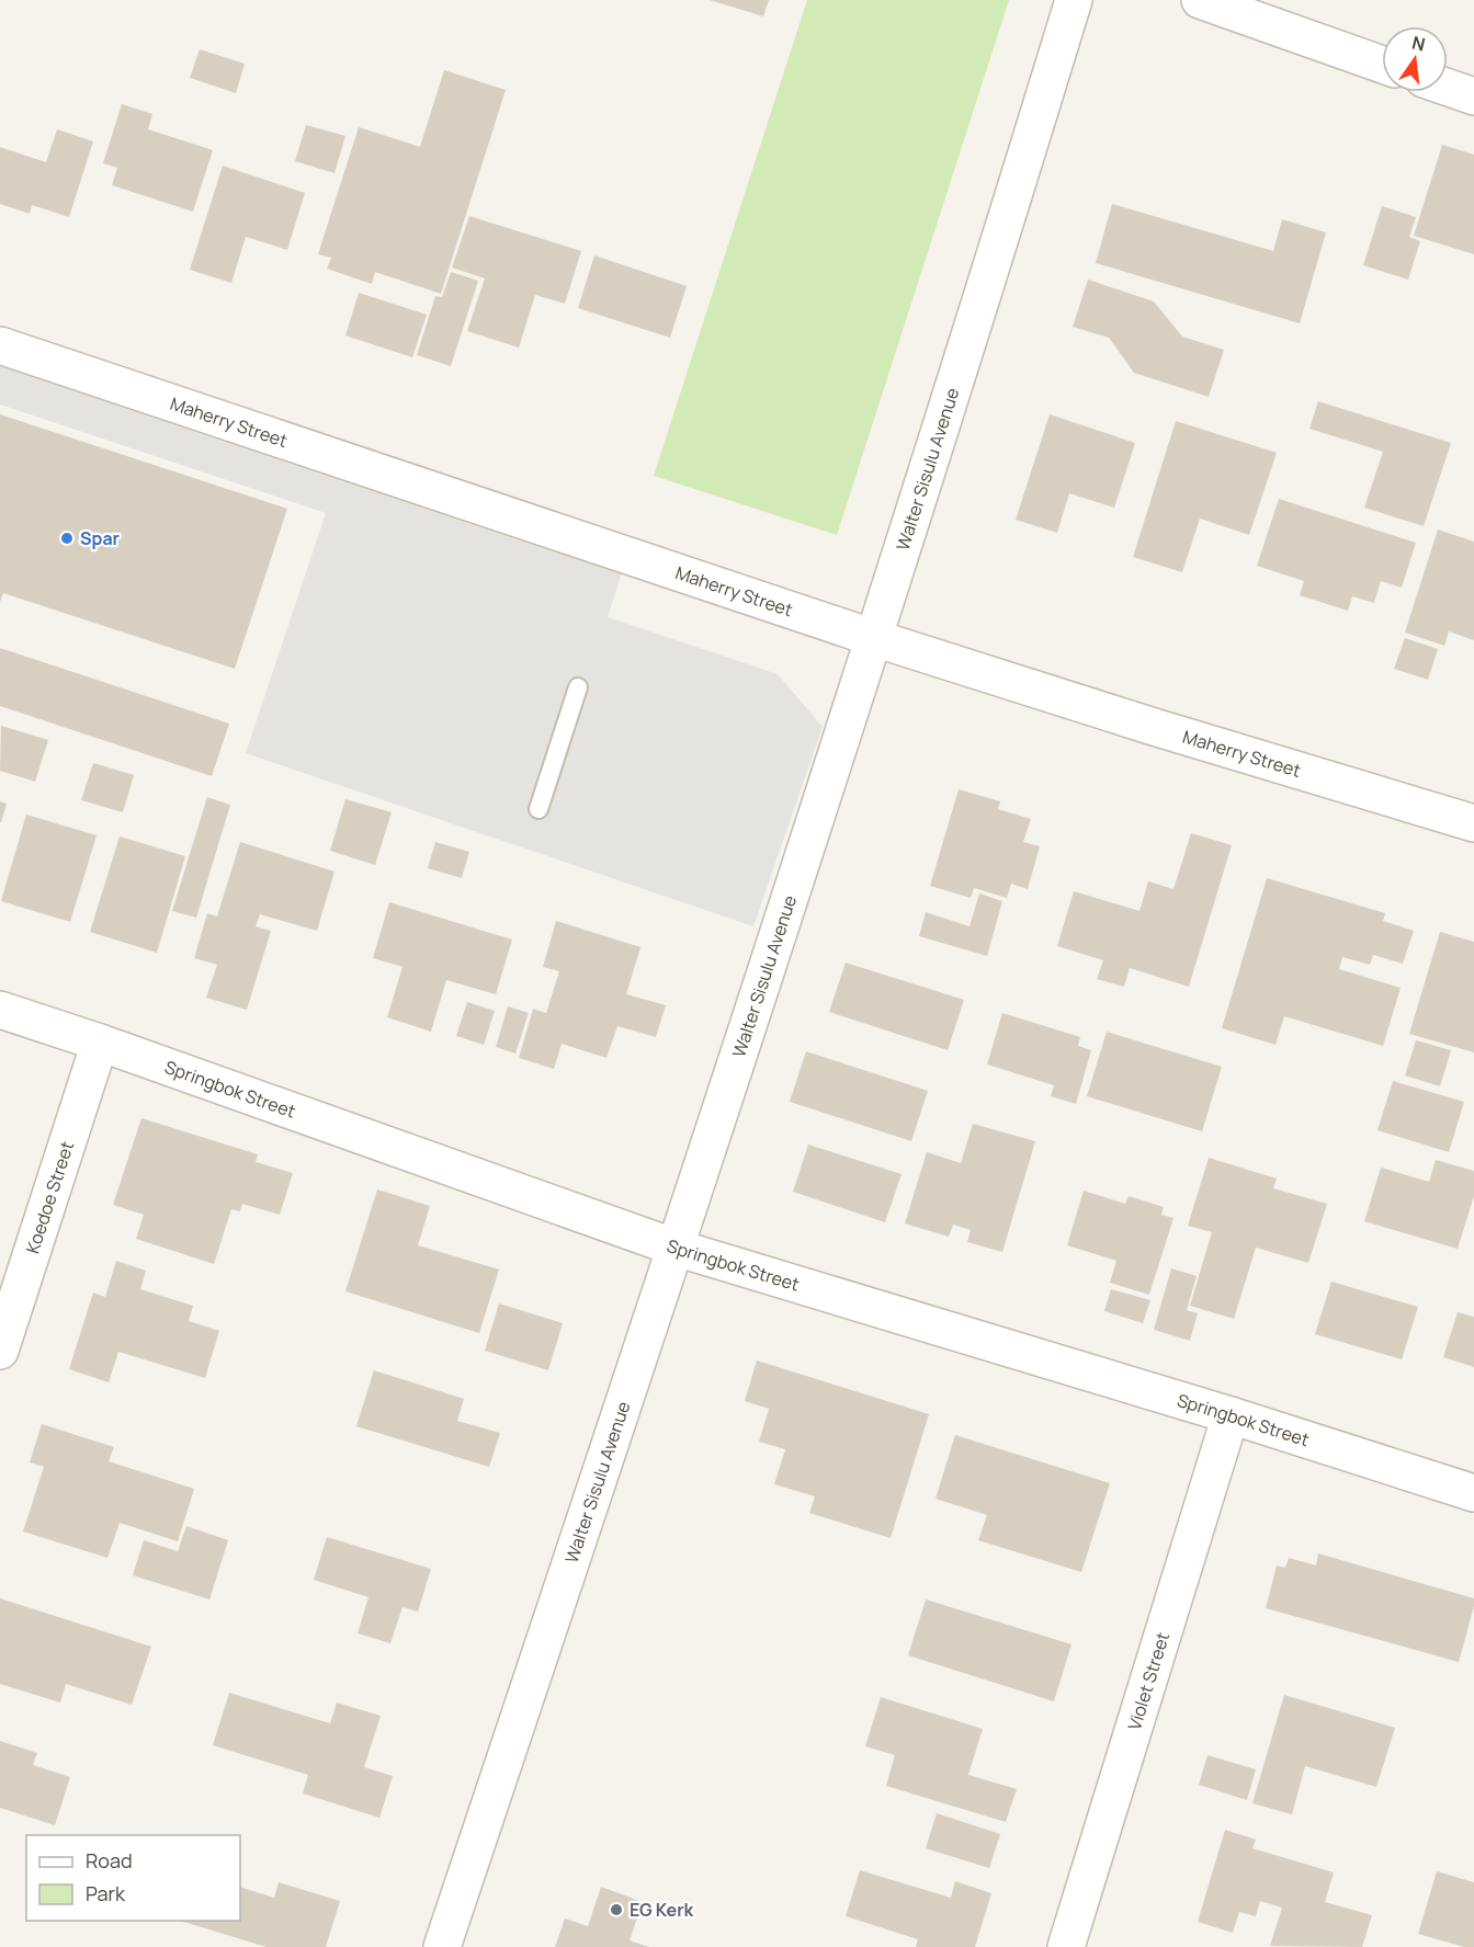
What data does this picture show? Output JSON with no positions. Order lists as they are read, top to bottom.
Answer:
{
  "streets": {
    "street": [
      "Maherry Street",
      "Walter Sisulu Avenue",
      "Springbok Street",
      "Koedoe Street",
      "Violet Street"
    ]
  },
  "crossings": [
    ["Maherry Street", "Walter Sisulu Avenue"],
    ["Walter Sisulu Avenue", "Springbok Street"],
    ["Springbok Street", "Koedoe Street"],
    ["Springbok Street", "Violet Street"]
  ],
  "places": ["Spar", "EG Kerk"],
  "legend": ["Road", "Park"],
  "north": "top"
}
